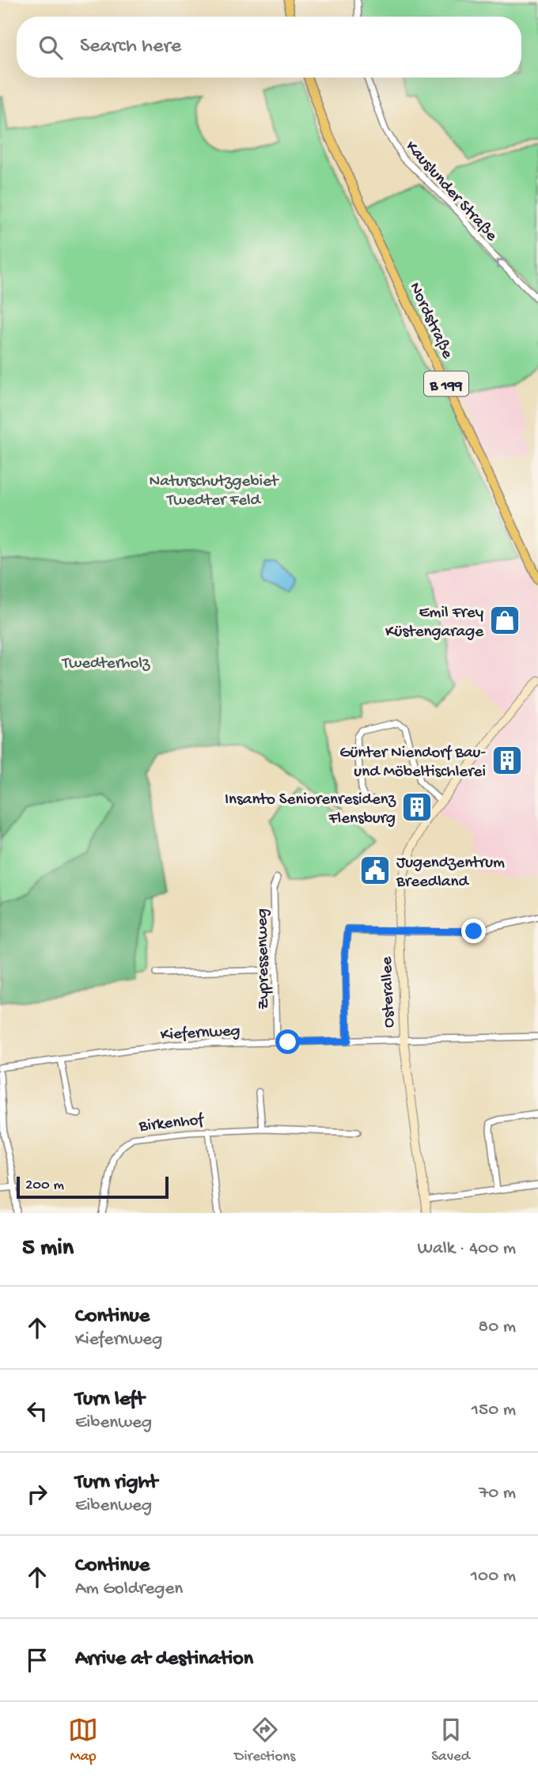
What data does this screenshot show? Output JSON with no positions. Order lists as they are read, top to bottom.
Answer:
{
  "streets": {
    "main road": ["Nordstraße", "B 199"],
    "street": [
      "Kauslunder Straße",
      "Zypressenweg",
      "Osterallee",
      "Kiefernweg",
      "Birkenhof"
    ]
  },
  "crossings": [
    ["Zypressenweg", "Kiefernweg"],
    ["Osterallee", "Kiefernweg"]
  ],
  "one_way": ["Kauslunder Straße"],
  "parks": ["Naturschutzgebiet Twedter Feld", "Twedterholz"],
  "places": {
    "shop": ["Emil Frey Küstengarage"],
    "building": ["Günter Niendorf Bau- und Möbeltischlerei", "Insanto Seniorenresidenz Flensburg"],
    "public building": ["Jugendzentrum Breedland"]
  },
  "scale_bar": "200 m",
  "page": {
    "search": "Search here",
    "scale": "200 m",
    "heading": ["5 min", "Walk · 400 m"],
    "list": [
      ["Continue", "Kiefernweg", "80 m"],
      ["Turn left", "Eibenweg", "150 m"],
      ["Turn right", "Eibenweg", "70 m"],
      ["Continue", "Am Goldregen", "100 m"],
      "Arrive at destination"
    ],
    "nav": ["Map", "Directions", "Saved"]
  }
}
